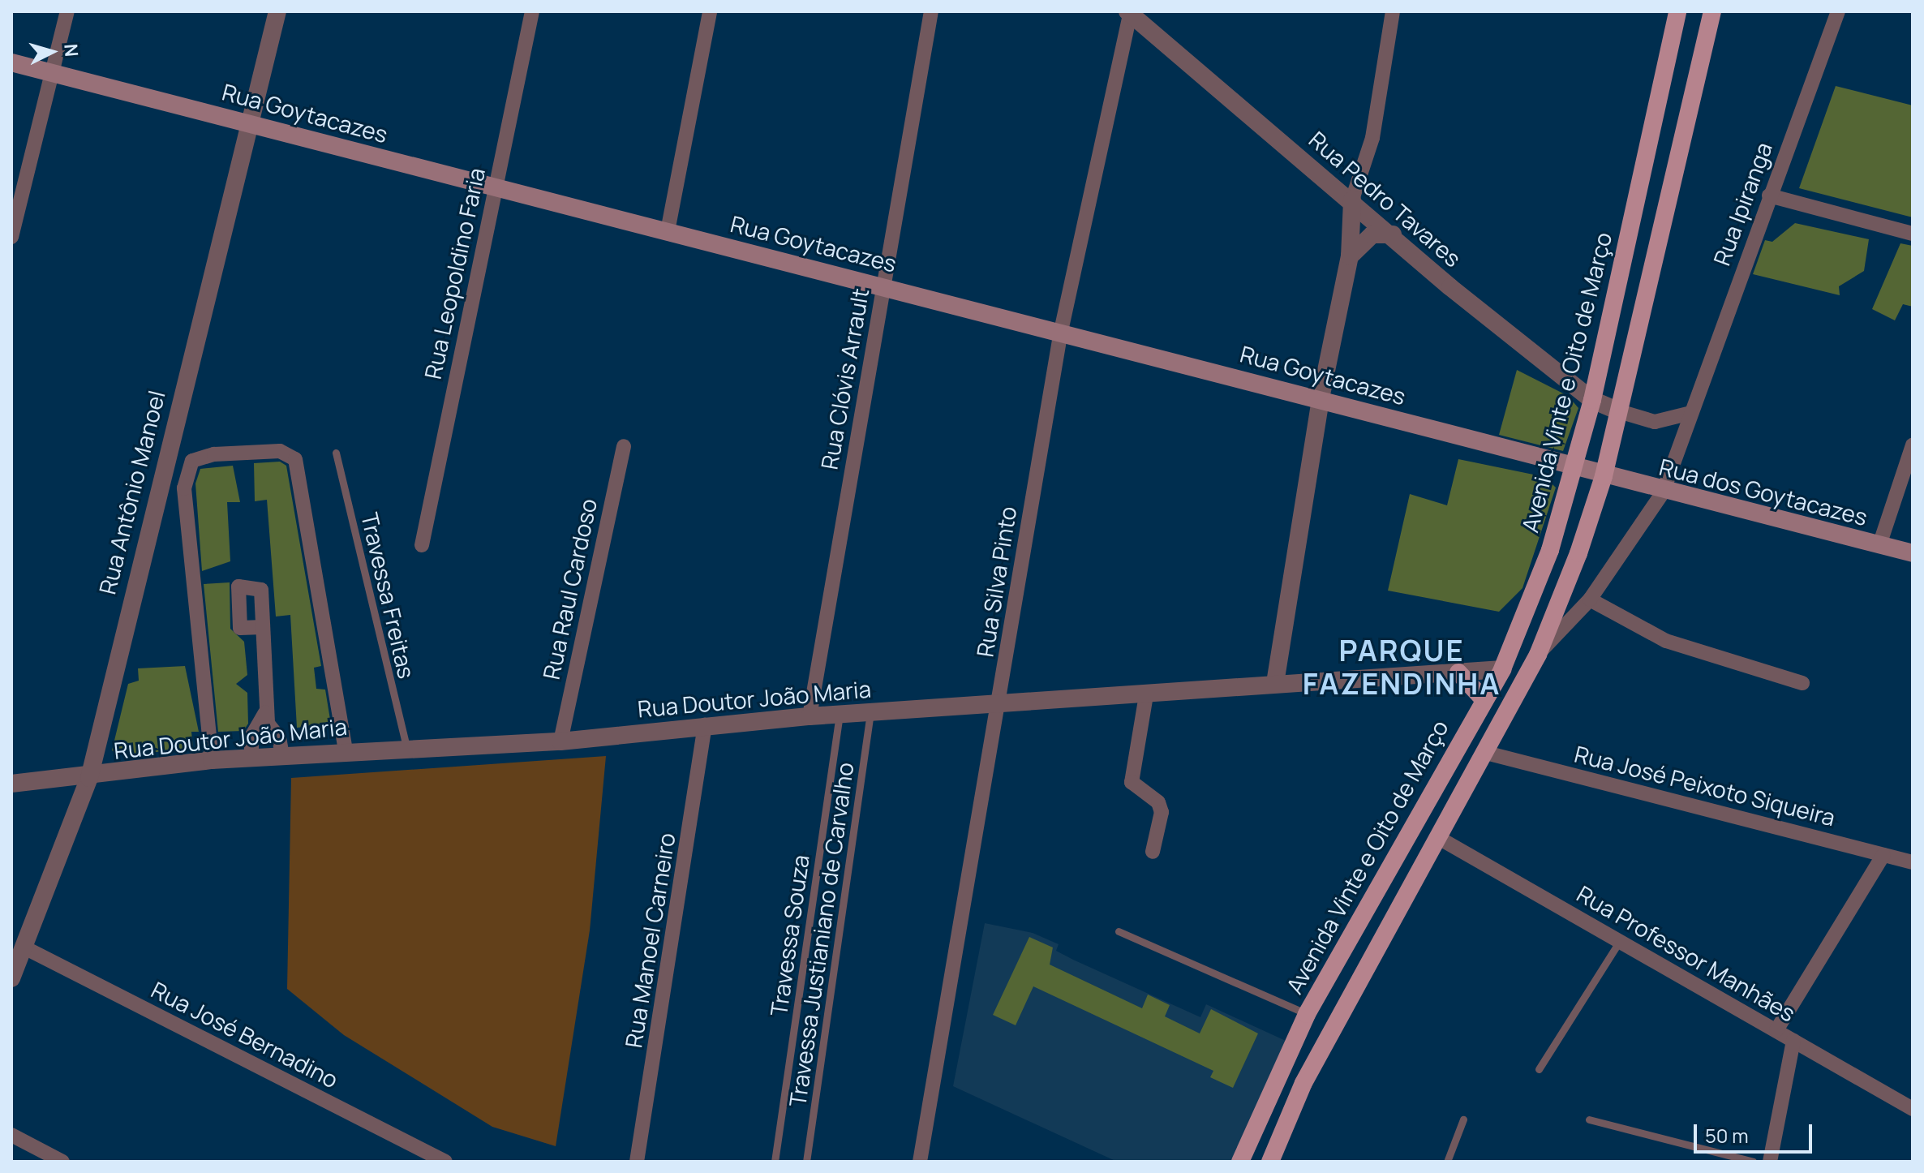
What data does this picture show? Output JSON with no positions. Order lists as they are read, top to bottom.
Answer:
{
  "streets": {
    "main road": ["Rua Goytacazes", "Avenida Vinte e Oito de Março", "Rua dos Goytacazes"],
    "street": [
      "Rua Pedro Tavares",
      "Rua Ipiranga",
      "Rua Leopoldino Faria",
      "Rua Clóvis Arrault",
      "Rua Antônio Manoel",
      "Rua Silva Pinto",
      "Rua Raul Cardoso",
      "Rua Doutor João Maria",
      "Rua José Peixoto Siqueira",
      "Rua Manoel Carneiro",
      "Rua Professor Manhães",
      "Rua José Bernadino"
    ],
    "lane": ["Travessa Freitas", "Travessa Justianiano de Carvalho", "Travessa Souza"]
  },
  "crossings": [
    ["Rua Goytacazes", "Rua Leopoldino Faria"],
    ["Rua Goytacazes", "Rua Clóvis Arrault"],
    ["Rua Goytacazes", "Avenida Vinte e Oito de Março"],
    ["Rua Goytacazes", "Rua dos Goytacazes"],
    ["Rua Goytacazes", "Rua Antônio Manoel"],
    ["Rua Goytacazes", "Rua Silva Pinto"],
    ["Rua Pedro Tavares", "Avenida Vinte e Oito de Março"],
    ["Rua Pedro Tavares", "Rua Silva Pinto"],
    ["Rua Ipiranga", "Rua dos Goytacazes"],
    ["Rua Clóvis Arrault", "Rua Doutor João Maria"],
    ["Avenida Vinte e Oito de Março", "Rua Doutor João Maria"],
    ["Rua Antônio Manoel", "Rua Doutor João Maria"],
    ["Rua Antônio Manoel", "Rua José Bernadino"],
    ["Rua Silva Pinto", "Rua Doutor João Maria"],
    ["Rua Raul Cardoso", "Rua Doutor João Maria"],
    ["Travessa Freitas", "Rua Doutor João Maria"],
    ["Rua Doutor João Maria", "Travessa Justianiano de Carvalho"],
    ["Rua Doutor João Maria", "Travessa Souza"],
    ["Rua Doutor João Maria", "Rua Manoel Carneiro"]
  ],
  "districts": ["PARQUE FAZENDINHA"],
  "scale_bar": "50 m",
  "north": "right"
}
